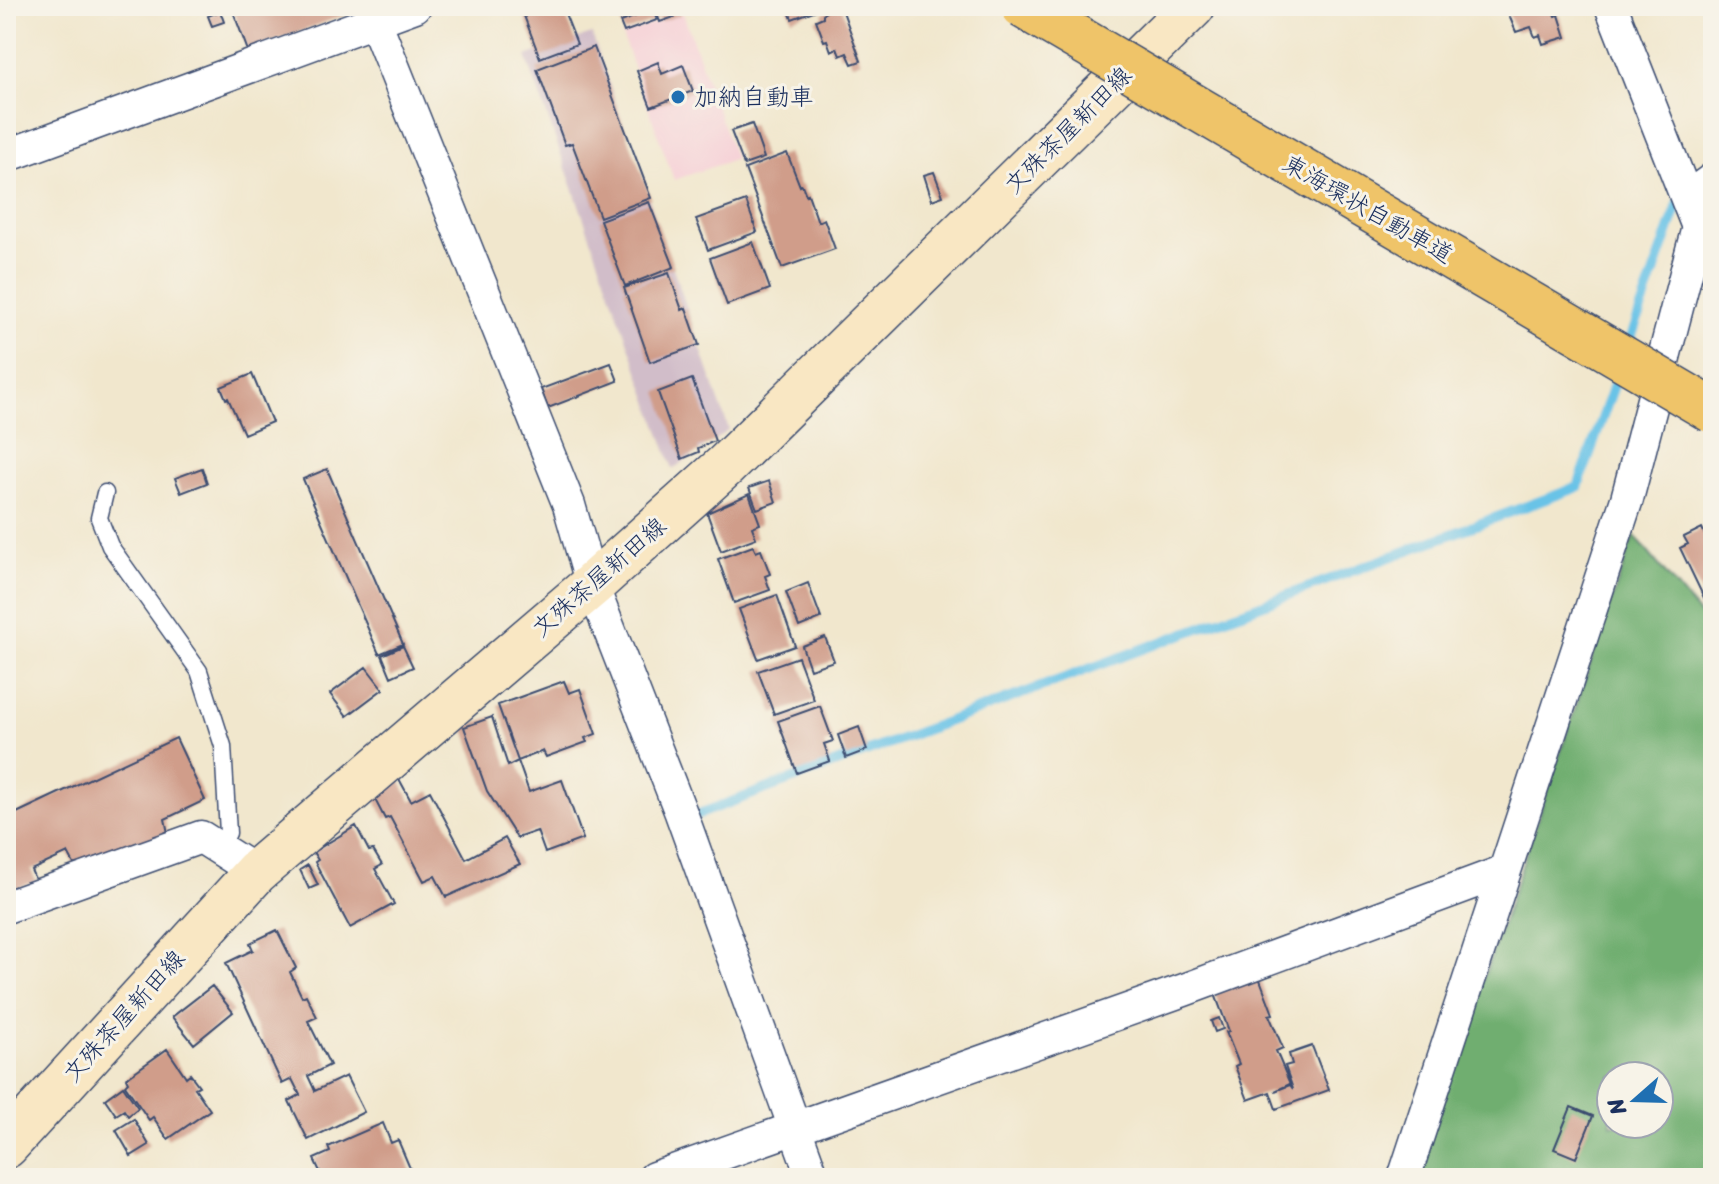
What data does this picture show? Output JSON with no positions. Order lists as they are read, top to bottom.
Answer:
{
  "streets": {
    "highway": ["東海環状自動車道"],
    "main road": ["文殊茶屋新田線"]
  },
  "places": ["加納自動車"],
  "north": "left"
}
